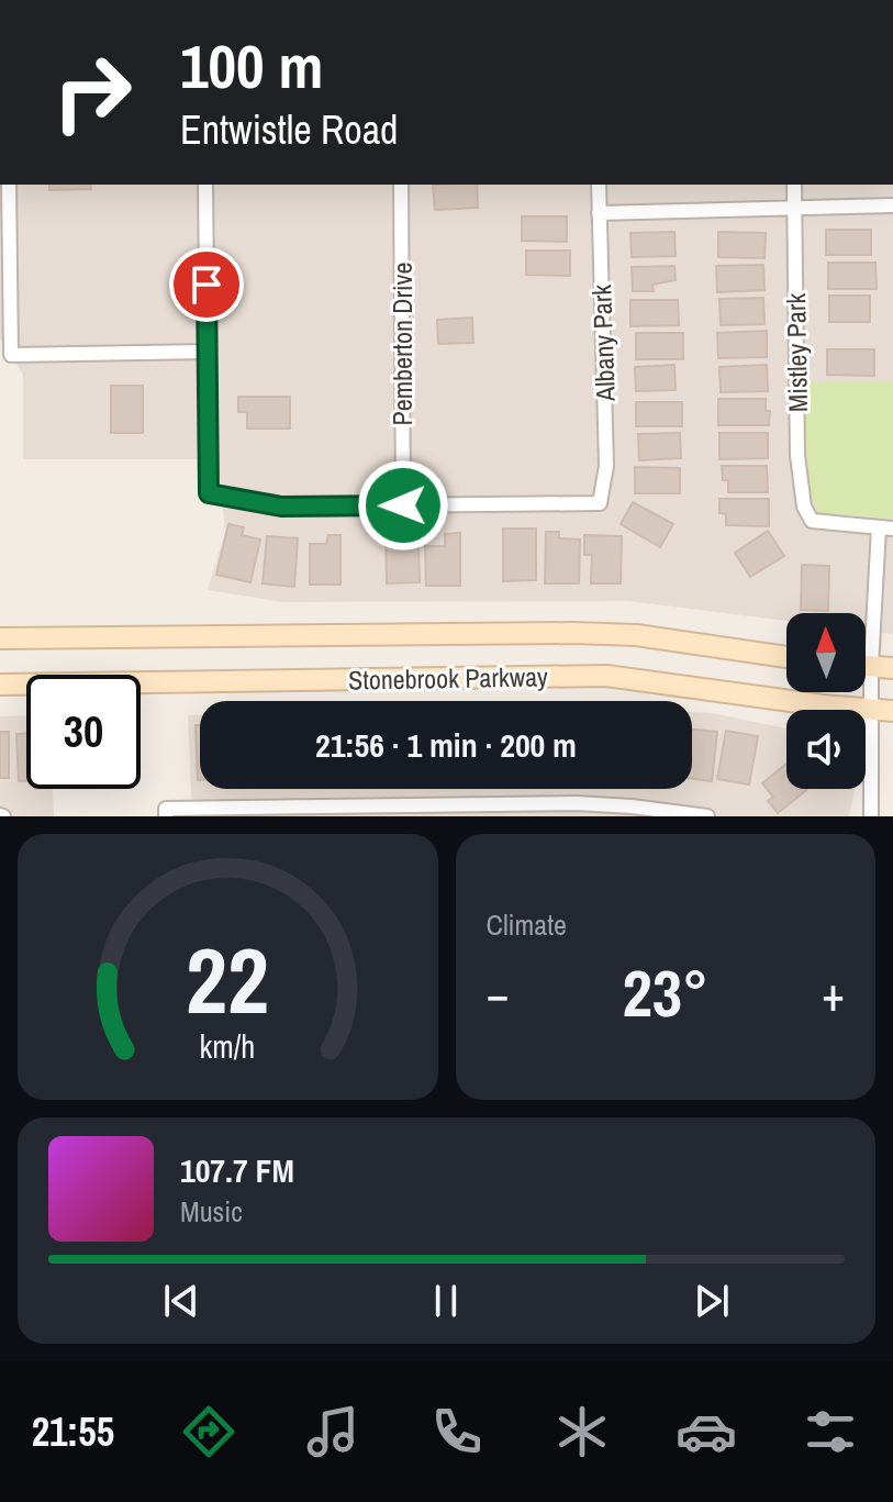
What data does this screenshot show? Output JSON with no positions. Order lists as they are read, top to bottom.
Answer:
{
  "streets": {
    "main road": ["Stonebrook Parkway"],
    "street": ["Albany Park", "Pemberton Drive", "Mistley Park"]
  },
  "crossings": [
    ["Albany Park", "Pemberton Drive"]
  ],
  "north": "top",
  "page": {
    "turn": ["100 m", "Entwistle Road"],
    "limit": "30",
    "trip": "21:56 · 1 min · 200 m",
    "tile": "Climate",
    "heat": ["−", "23°", "+"],
    "song": ["107.7 FM", "Music"],
    "tabs": "21:55",
    "gauge": ["22", "km/h"]
  }
}
